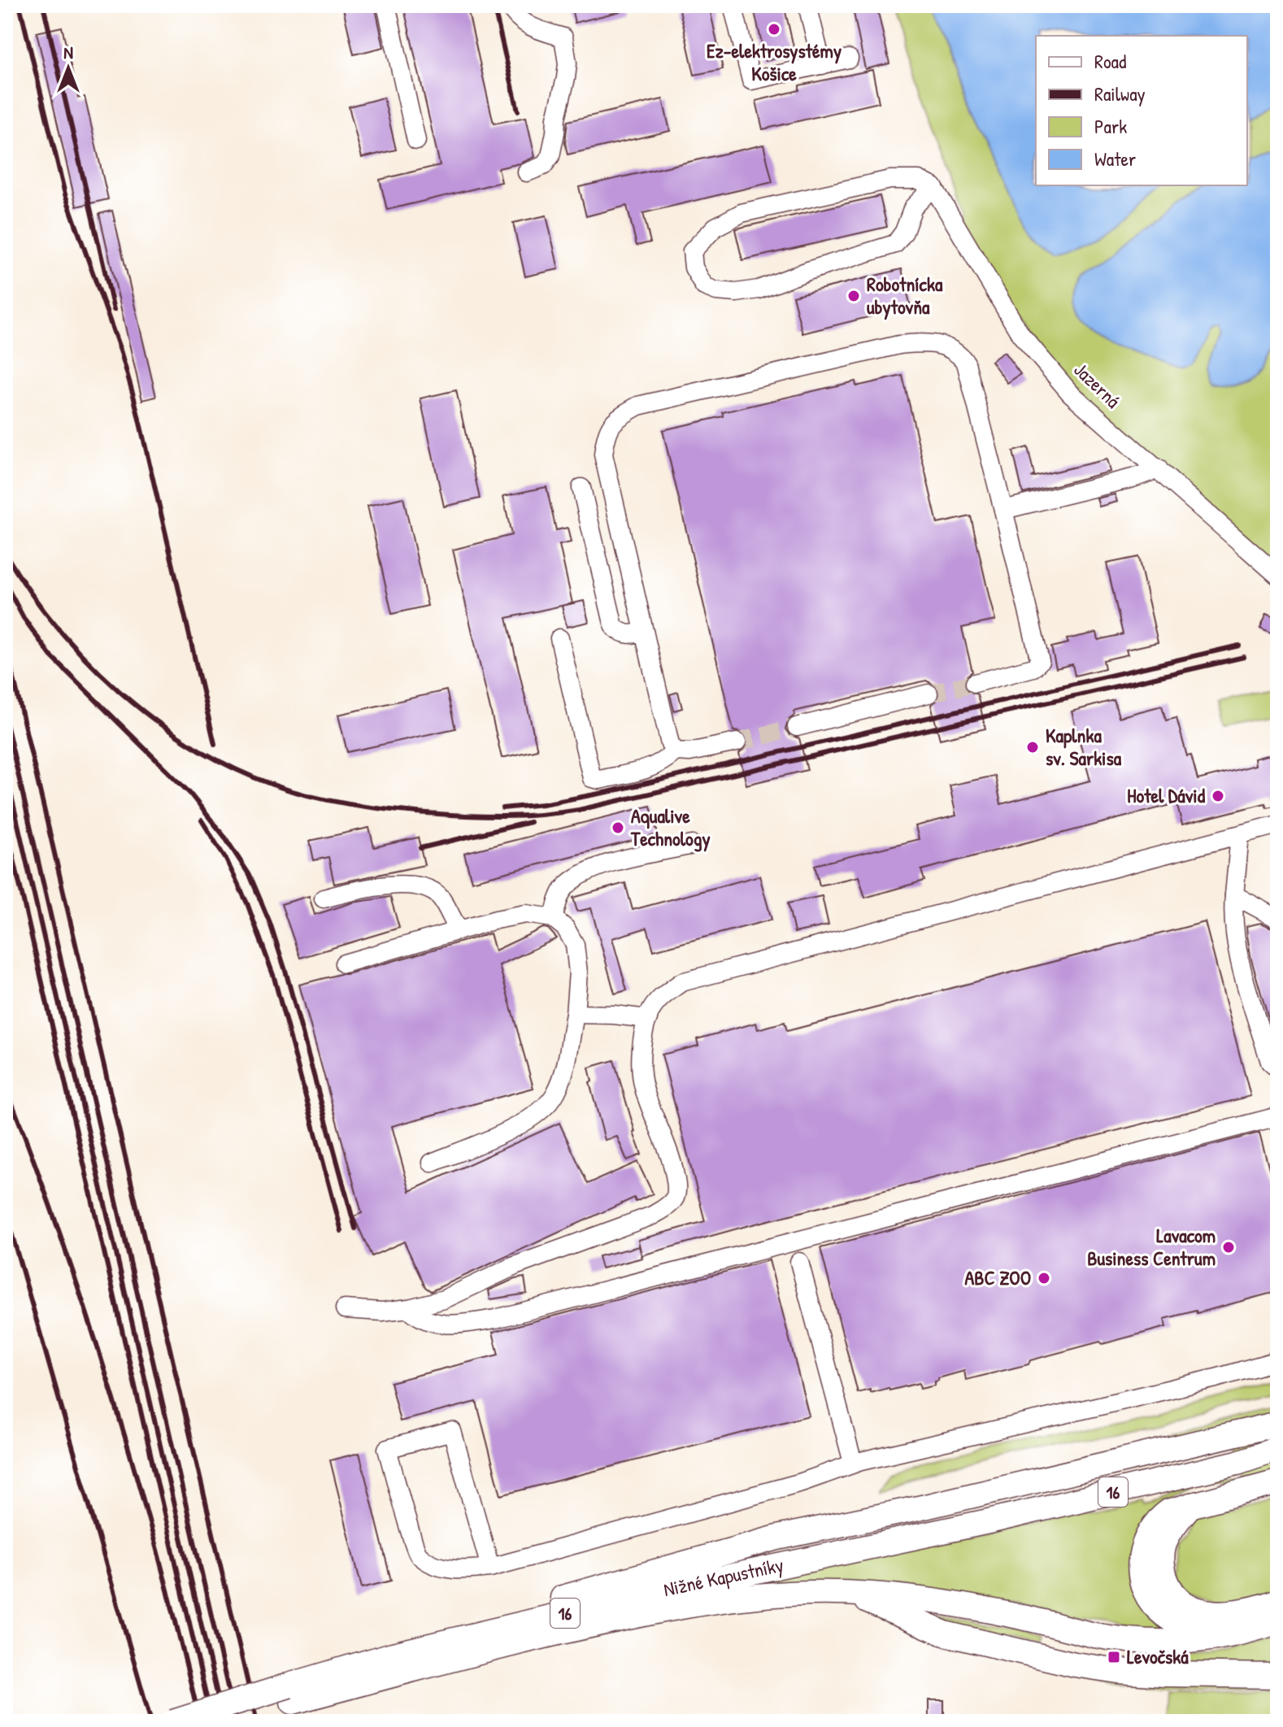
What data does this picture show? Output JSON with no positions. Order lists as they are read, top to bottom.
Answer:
{
  "streets": {
    "highway": ["16", "Nižné Kapustníky"],
    "lane": ["Jazerná"]
  },
  "crossings": [
    ["16", "Nižné Kapustníky"]
  ],
  "places": {
    "other": [
      "Ez-elektrosystémy Košice",
      "Robotnícka ubytovňa",
      "Kaplnka sv. Sarkisa",
      "Hotel Dávid",
      "Aqualive Technology",
      "Lavacom Business Centrum",
      "ABC ZOO"
    ],
    "transit": ["Levočská"]
  },
  "legend": [
    "Road",
    "Railway",
    "Park",
    "Water"
  ],
  "north": "top"
}
